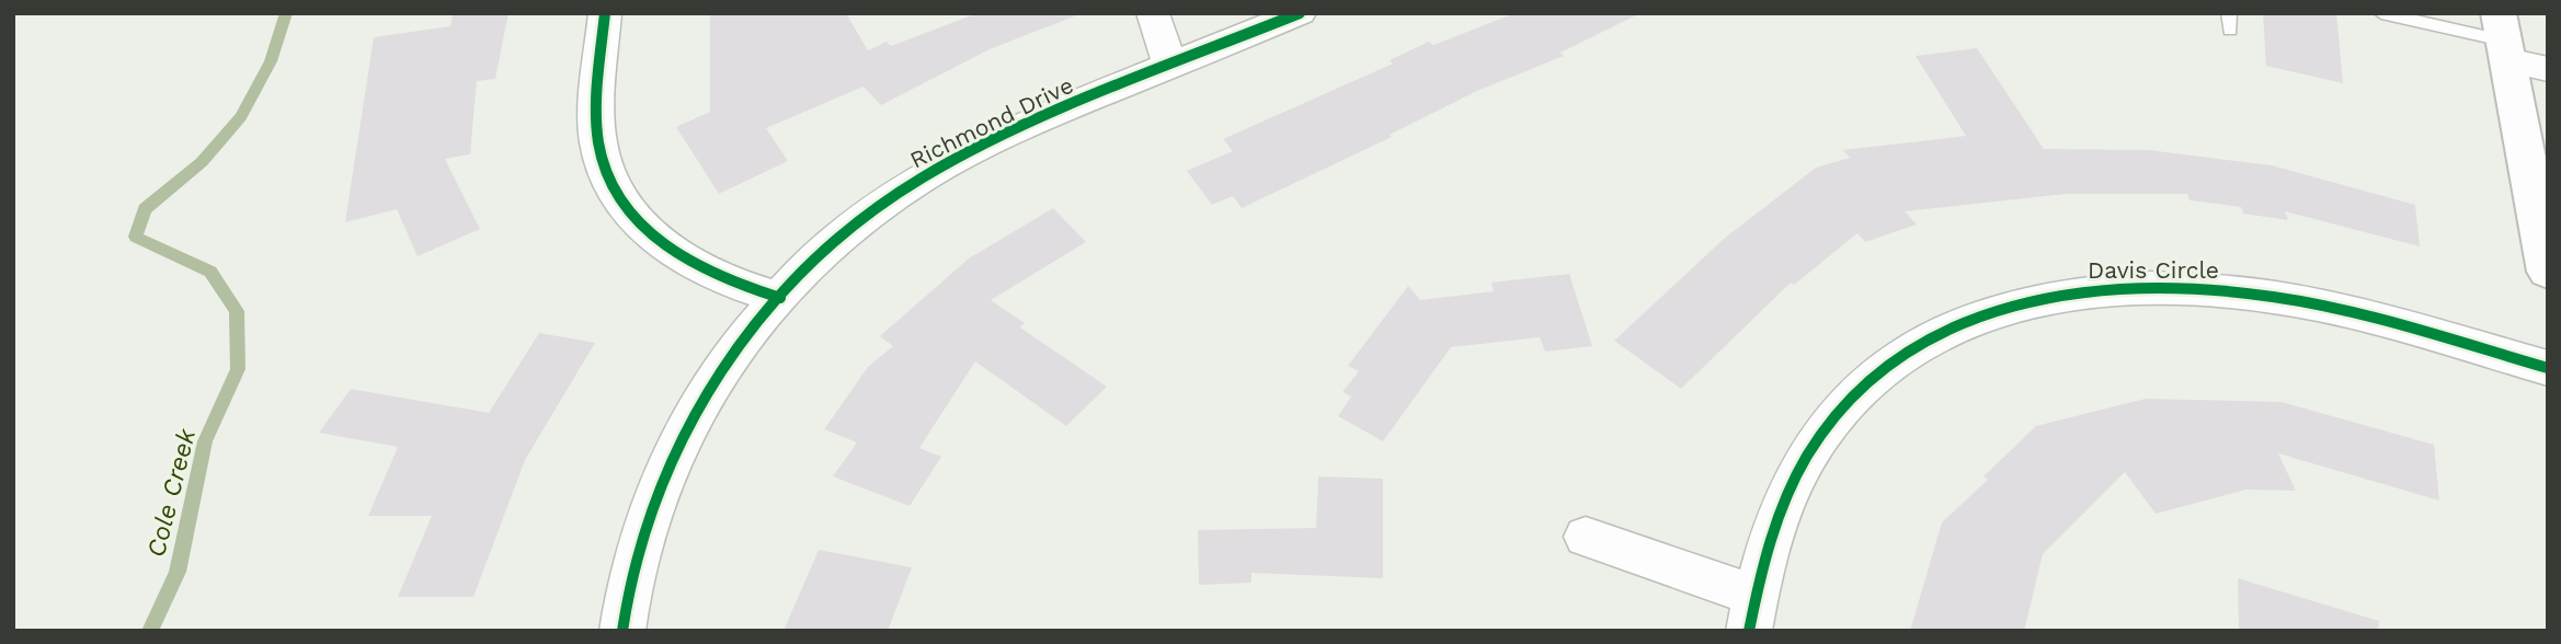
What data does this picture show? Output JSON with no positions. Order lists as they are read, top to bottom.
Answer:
{
  "streets": {
    "street": ["Richmond Drive", "Davis Circle"]
  },
  "water": ["Cole Creek"]
}
